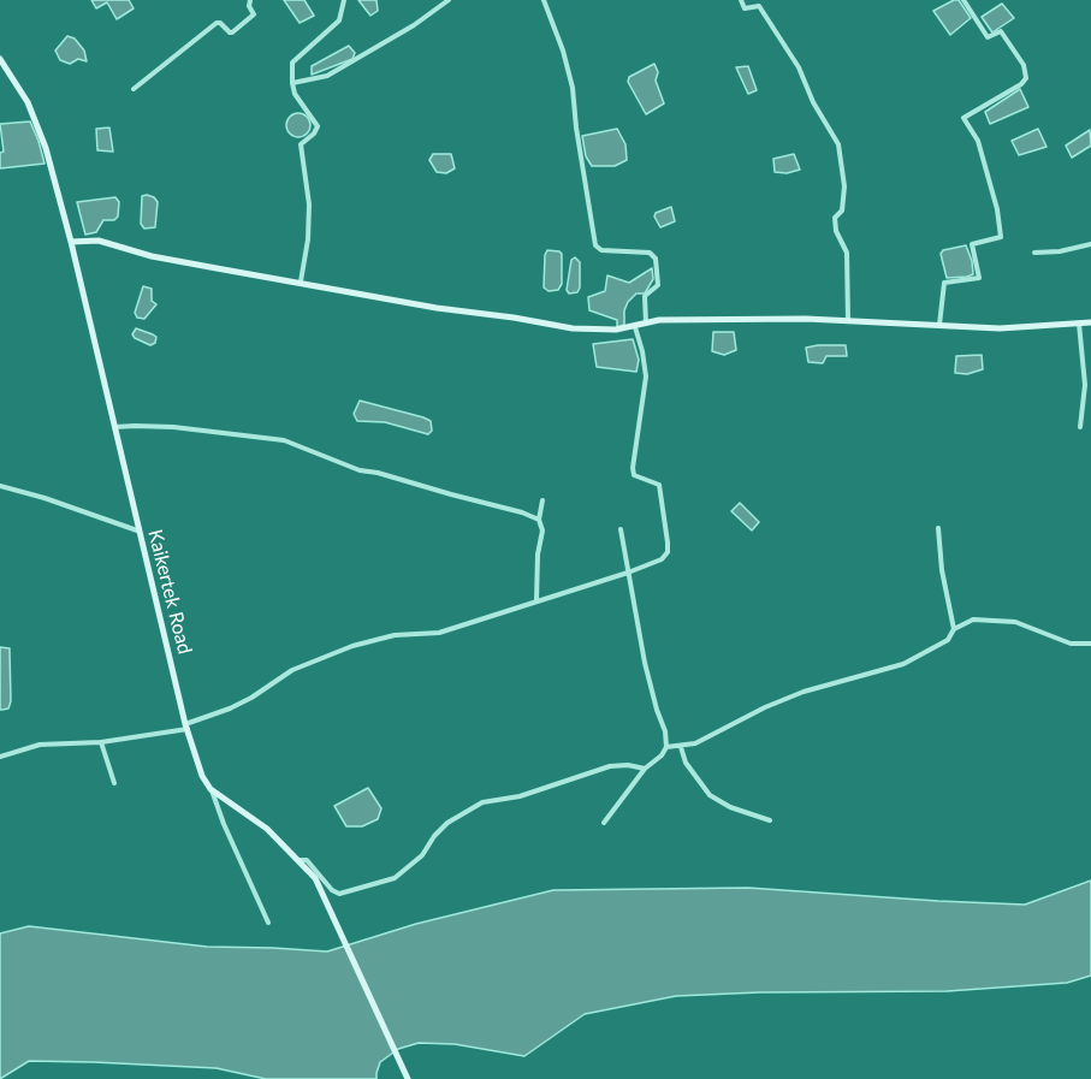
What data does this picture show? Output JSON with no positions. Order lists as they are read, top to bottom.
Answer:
{
  "streets": {
    "main road": ["Kaikertek Road"]
  }
}
